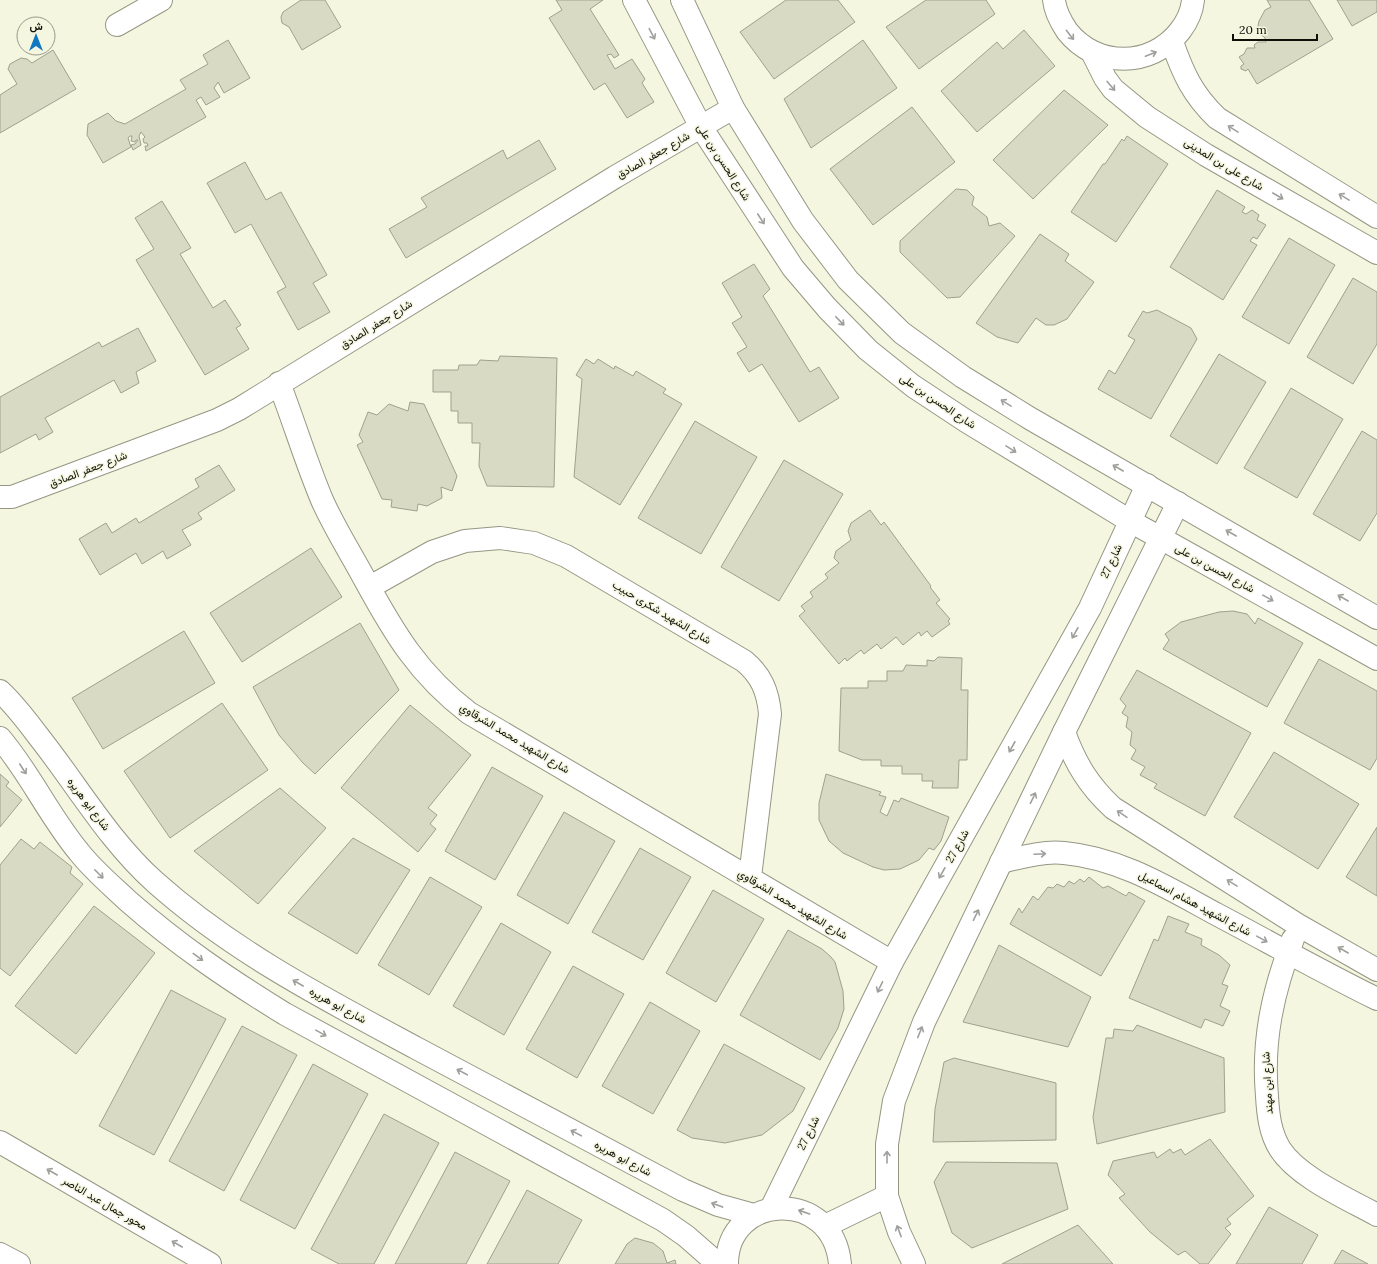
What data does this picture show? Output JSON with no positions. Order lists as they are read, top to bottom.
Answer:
{
  "streets": {
    "street": [
      "شارع جعفر الصادق",
      "شارع الحسن بن على",
      "شارع على بن المدينى",
      "شارع 27",
      "شارع الشهيد شكرى حبيب",
      "شارع الشهيد محمد الشرقاوي",
      "شارع ابو هريره",
      "شارع الشهيد هشام اسماعيل",
      "شارع ابن مهند",
      "محور جمال عبد الناصر"
    ]
  },
  "crossings": [
    ["شارع جعفر الصادق", "شارع الحسن بن على"],
    ["شارع جعفر الصادق", "شارع الشهيد محمد الشرقاوي"],
    ["شارع الحسن بن على", "شارع 27"],
    ["شارع 27", "شارع الشهيد محمد الشرقاوي"],
    ["شارع 27", "شارع ابو هريره"],
    ["شارع الشهيد شكرى حبيب", "شارع الشهيد محمد الشرقاوي"],
    ["شارع الشهيد هشام اسماعيل", "شارع ابن مهند"]
  ],
  "one_way": ["محور جمال عبد الناصر"],
  "scale_bar": "20 m",
  "north": "top"
}
